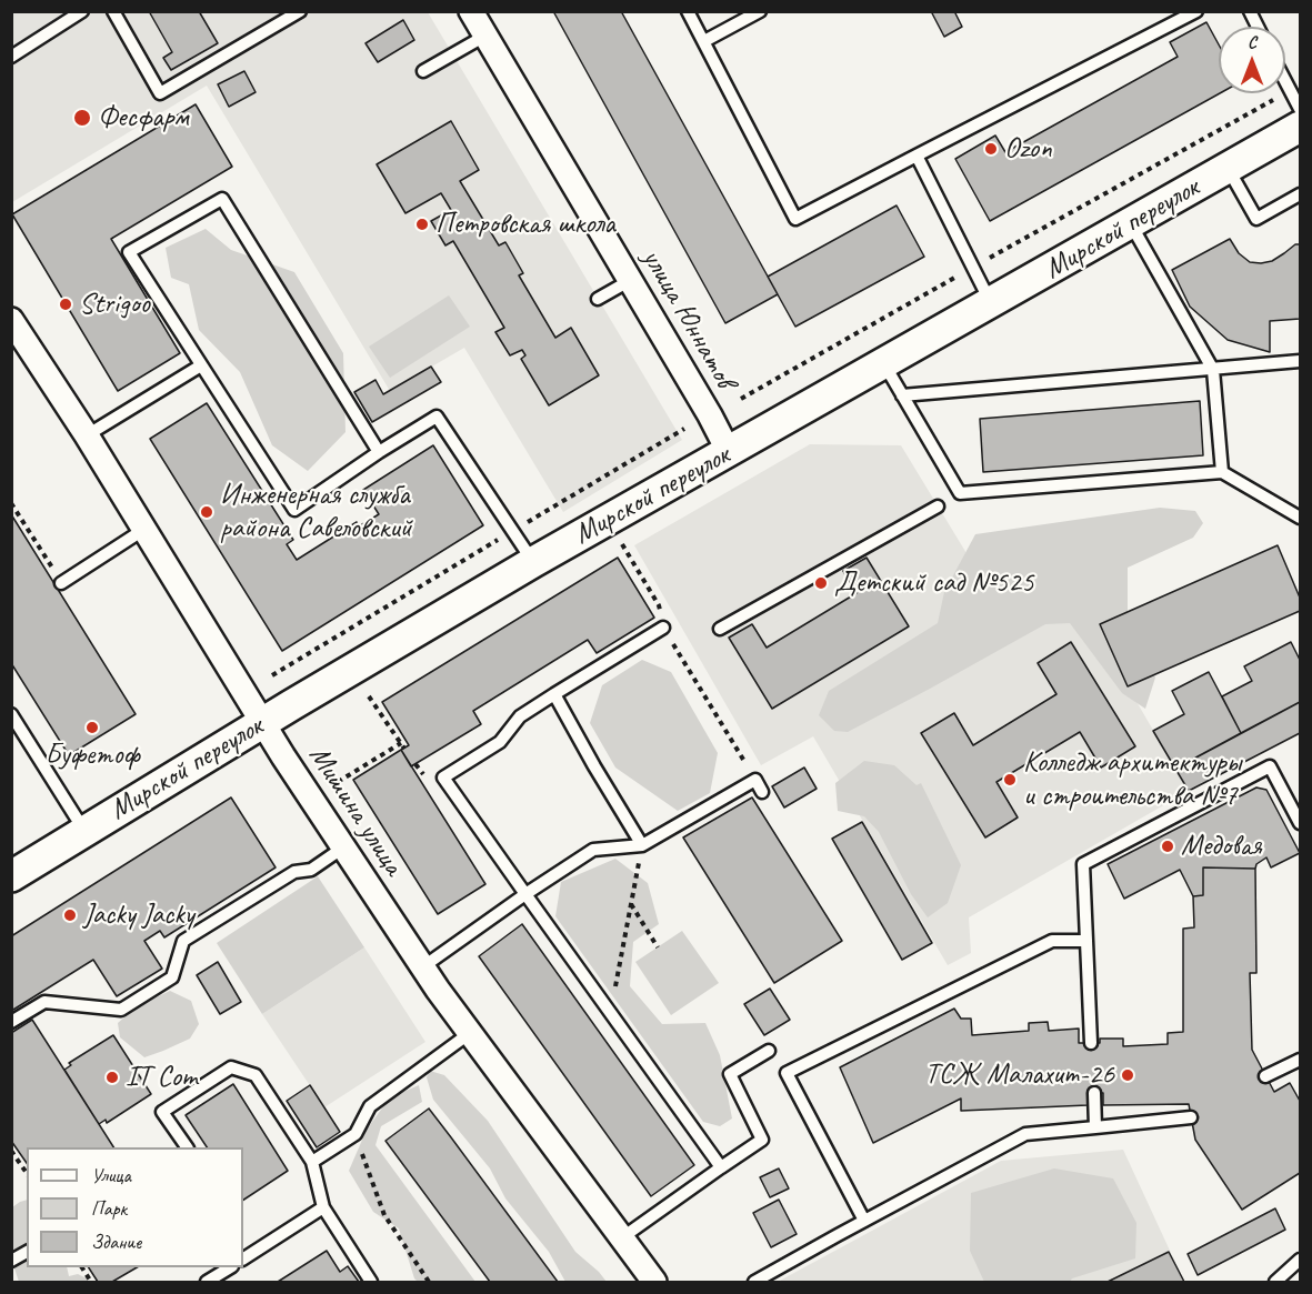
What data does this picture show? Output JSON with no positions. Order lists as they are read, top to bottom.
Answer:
{
  "streets": {
    "street": ["Мирской переулок", "улица Юннатов", "Мишина улица"]
  },
  "crossings": [
    ["Мирской переулок", "улица Юннатов"],
    ["Мирской переулок", "Мишина улица"]
  ],
  "places": [
    "Фесфарм",
    "Ozon",
    "Петровская школа",
    "Strigoo",
    "Инженерная служба района Савеловский",
    "Детский сад №525",
    "Буфетоф",
    "Колледж архитектуры и строительства №7",
    "Медовая",
    "Jacky Jacky",
    "ТСЖ Малахит-26",
    "IT Com"
  ],
  "legend": ["Улица", "Парк", "Здание"],
  "north": "top"
}
